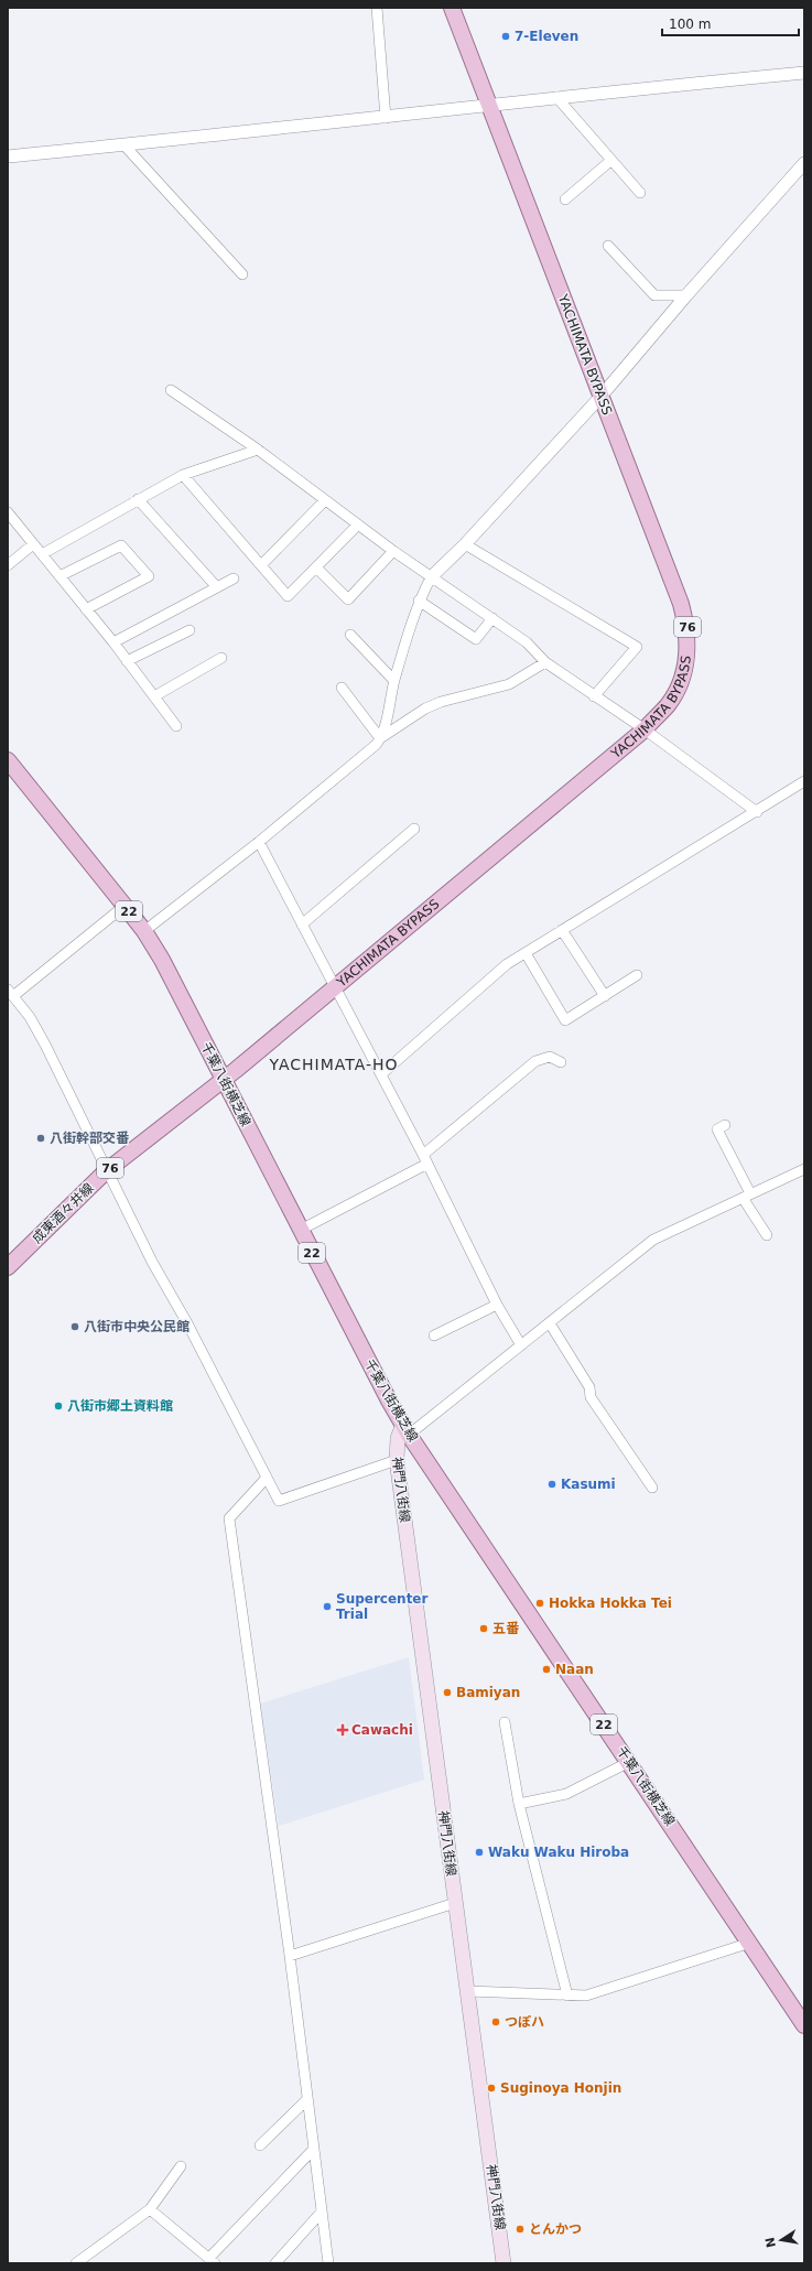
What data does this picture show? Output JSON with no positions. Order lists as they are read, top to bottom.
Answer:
{
  "streets": {
    "main road": [
      "YACHIMATA BYPASS",
      "76",
      "22",
      "千葉八街横芝線",
      "成東酒々井線",
      "神門八街線"
    ]
  },
  "crossings": [
    ["YACHIMATA BYPASS", "千葉八街横芝線"],
    ["YACHIMATA BYPASS", "成東酒々井線"],
    ["千葉八街横芝線", "成東酒々井線"],
    ["千葉八街横芝線", "神門八街線"]
  ],
  "districts": ["YACHIMATA-HO"],
  "places": {
    "other": [
      "7-Eleven",
      "八街幹部交番",
      "八街市中央公民館",
      "八街市郷土資料館",
      "Kasumi",
      "Hokka Hokka Tei",
      "Supercenter Trial",
      "五番",
      "Naan",
      "Bamiyan",
      "Waku Waku Hiroba",
      "つぽハ",
      "Suginoya Honjin",
      "とんかつ"
    ],
    "health": ["Cawachi"]
  },
  "scale_bar": "100 m",
  "north": "left"
}
